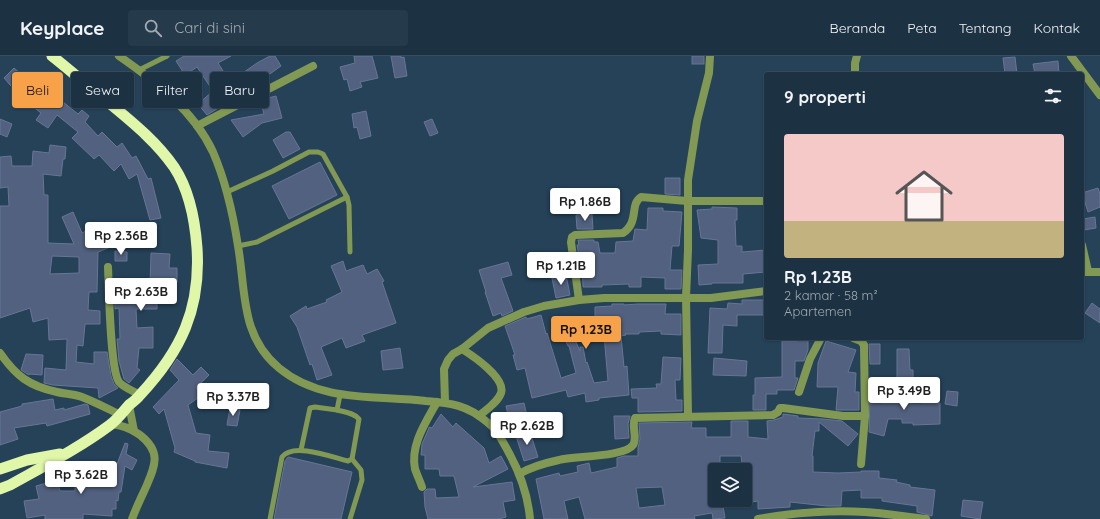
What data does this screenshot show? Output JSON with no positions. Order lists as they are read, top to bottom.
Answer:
{
  "page": {
    "header": "Keyplace",
    "search": "Cari di sini",
    "nav": [
      "Beranda",
      "Peta",
      "Tentang",
      "Kontak"
    ],
    "chip": [
      "Beli",
      "Sewa",
      "Filter",
      "Baru"
    ],
    "heading": "9 properti",
    "list": [
      {
        "name": "Rp 1.23B",
        "note": "2 kamar · 58 m² · Apartemen"
      }
    ],
    "price": [
      "Rp 1.86B",
      "Rp 2.36B",
      "Rp 1.21B",
      "Rp 2.63B",
      "Rp 1.23B",
      "Rp 3.49B",
      "Rp 3.37B",
      "Rp 2.62B",
      "Rp 3.62B"
    ]
  }
}
